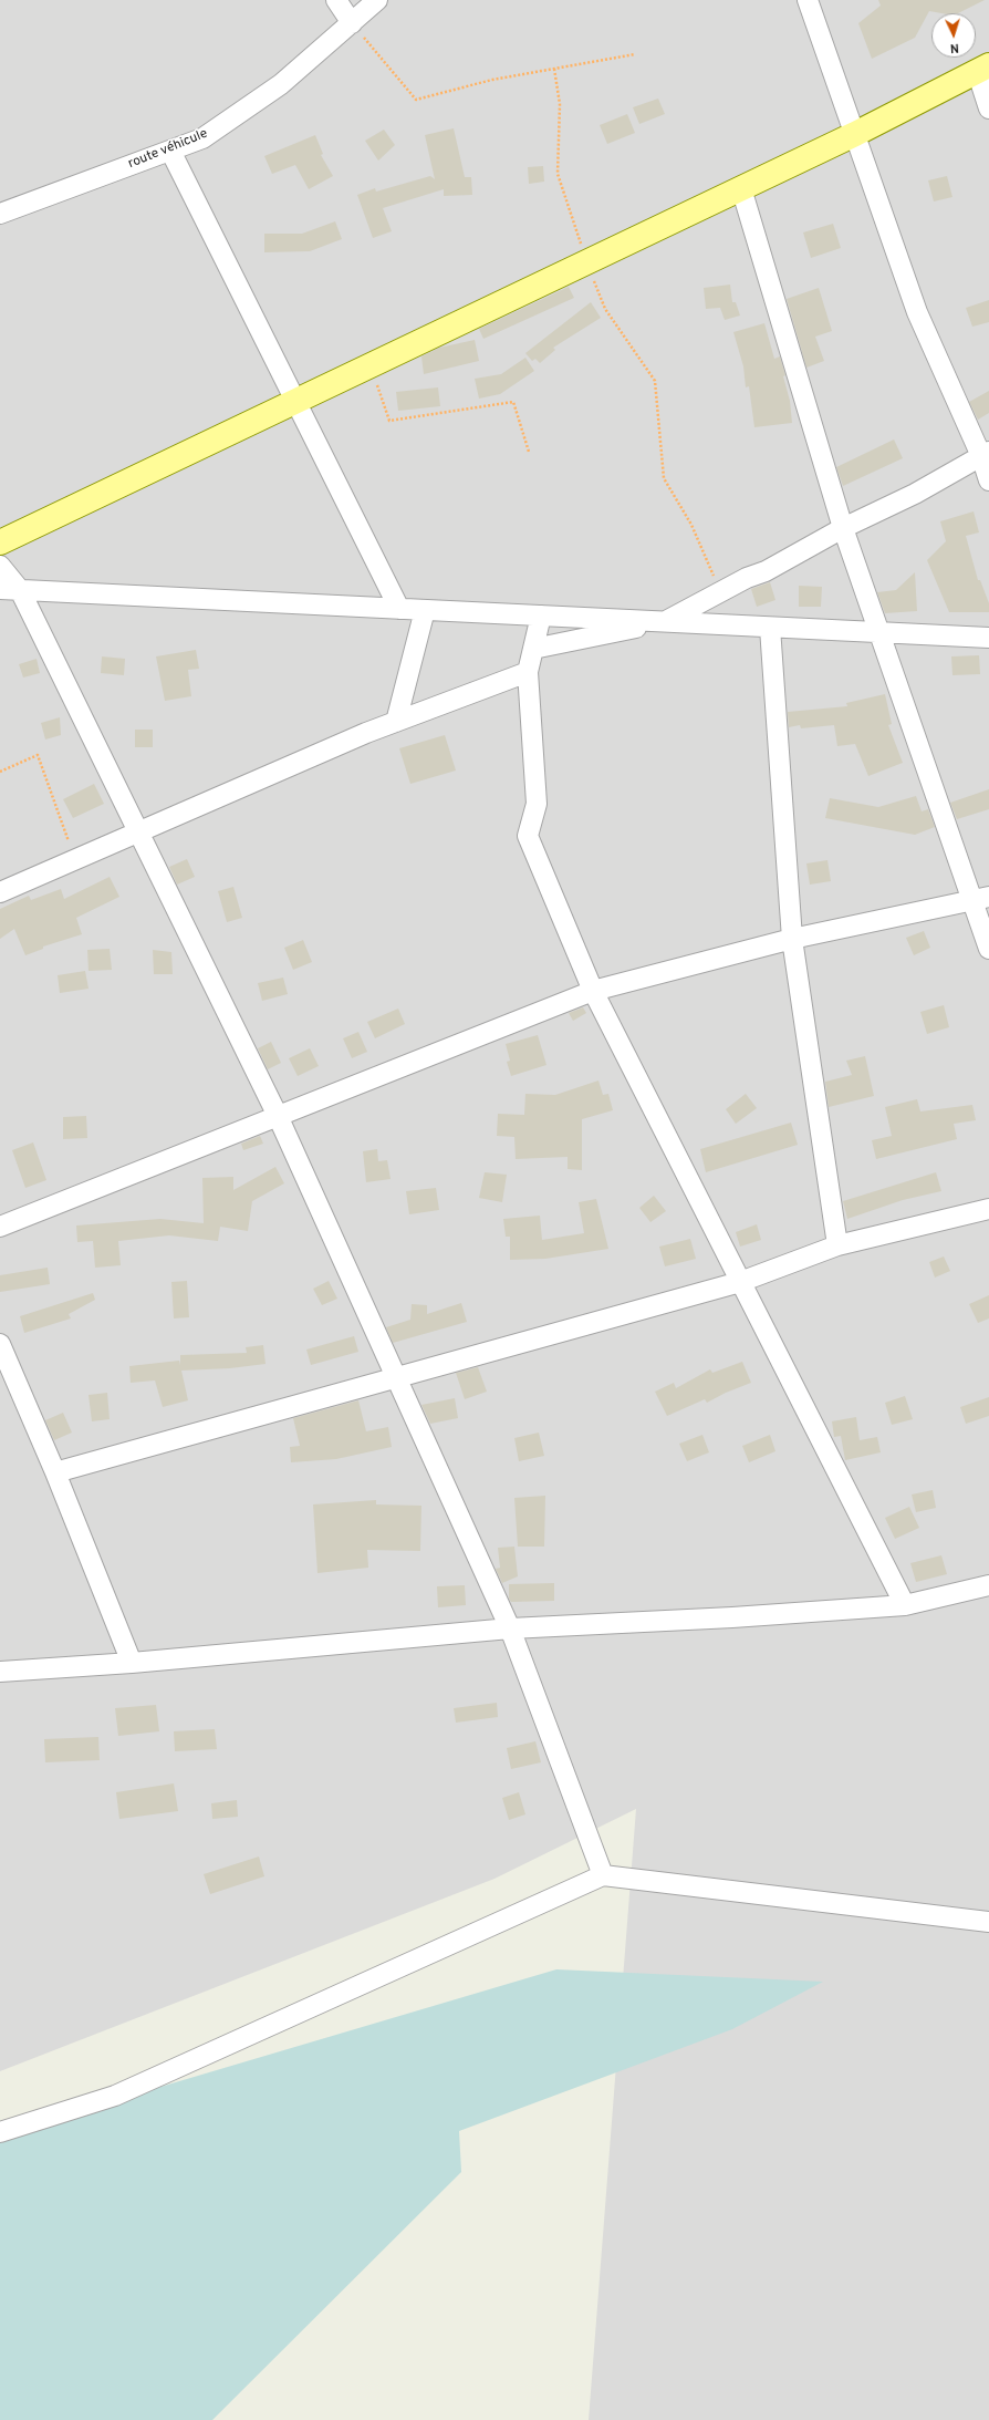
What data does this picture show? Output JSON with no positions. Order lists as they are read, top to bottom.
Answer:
{
  "streets": {
    "street": ["route véhicule"]
  },
  "north": "bottom"
}
